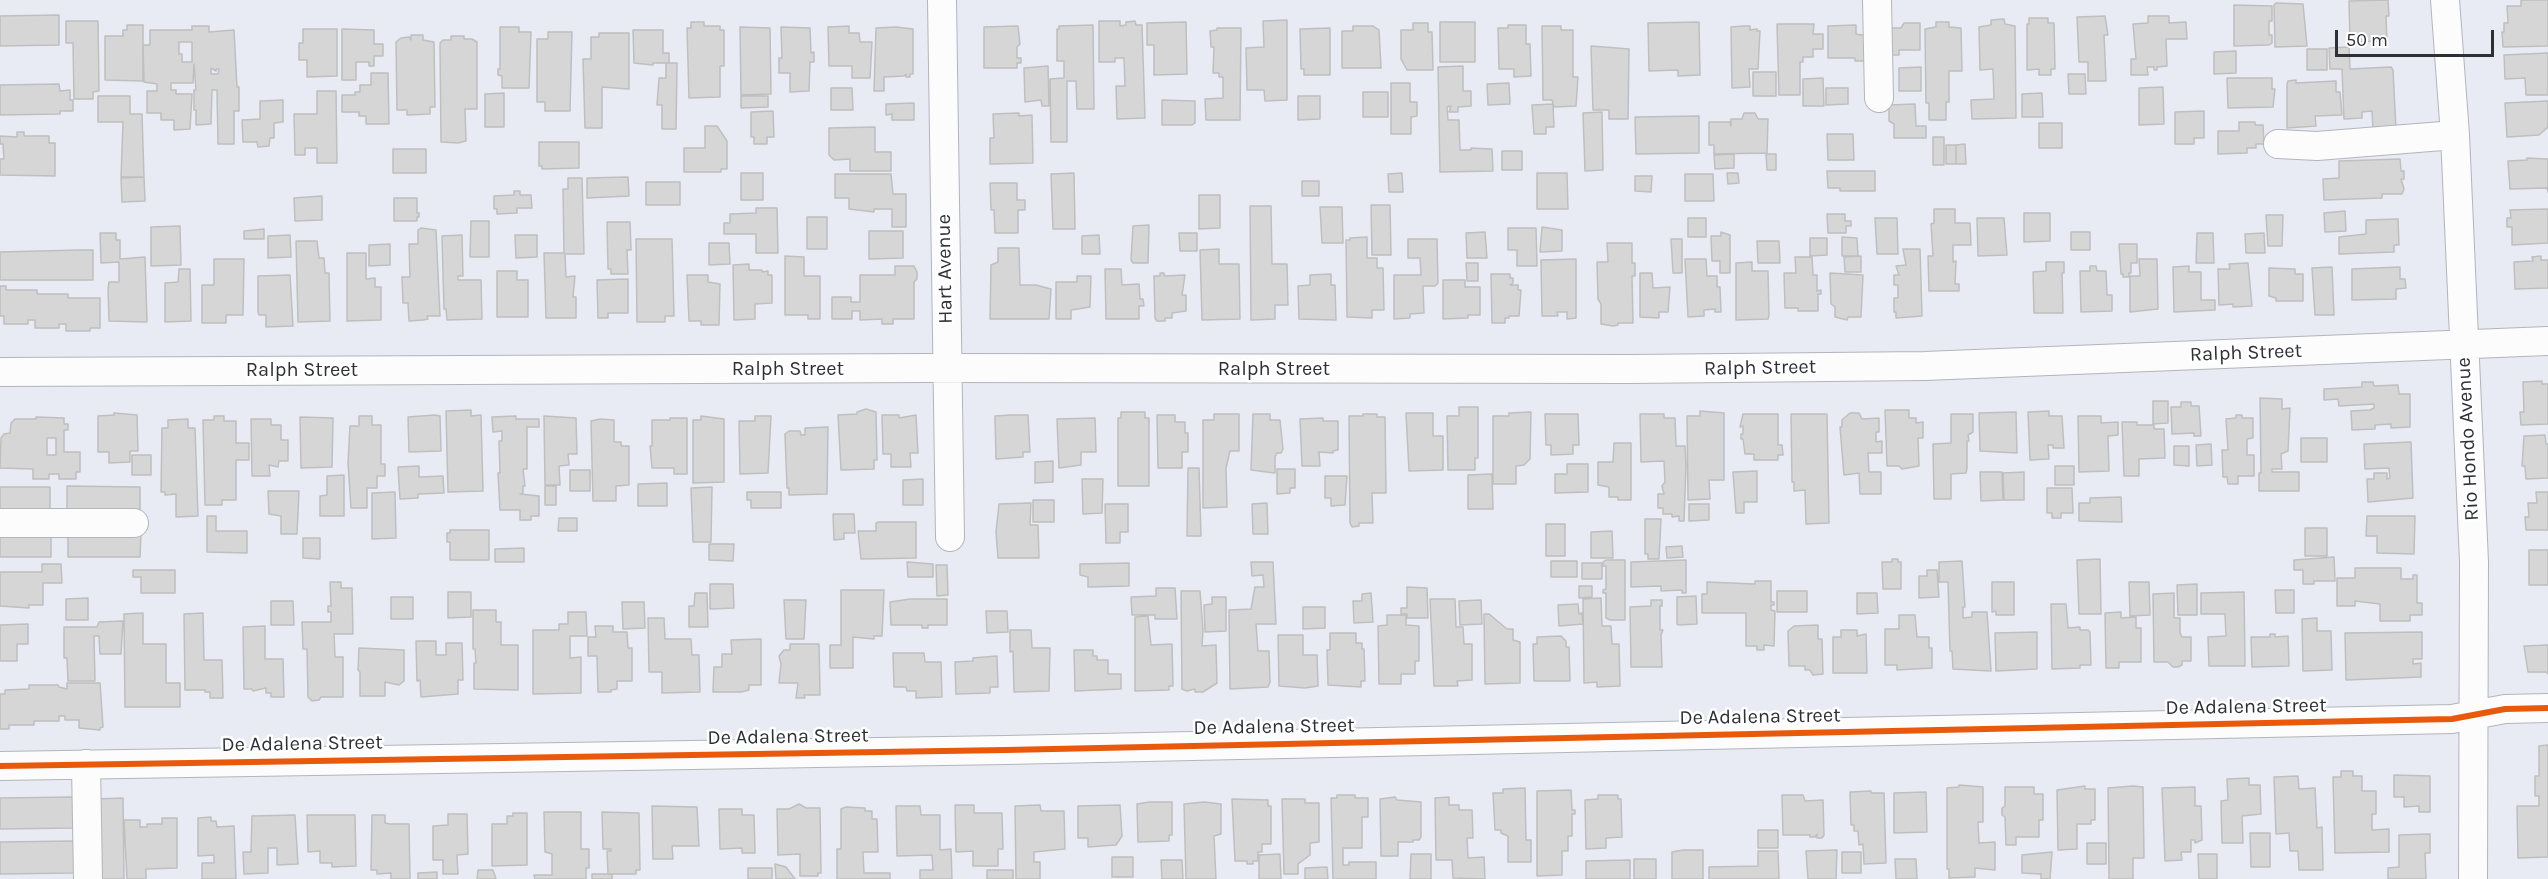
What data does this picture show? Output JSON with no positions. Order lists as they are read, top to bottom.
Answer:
{
  "streets": {
    "street": [
      "Hart Avenue",
      "Ralph Street",
      "Rio Hondo Avenue",
      "De Adalena Street"
    ]
  },
  "crossings": [
    ["Hart Avenue", "Ralph Street"],
    ["Ralph Street", "Rio Hondo Avenue"],
    ["Rio Hondo Avenue", "De Adalena Street"]
  ],
  "scale_bar": "50 m"
}
